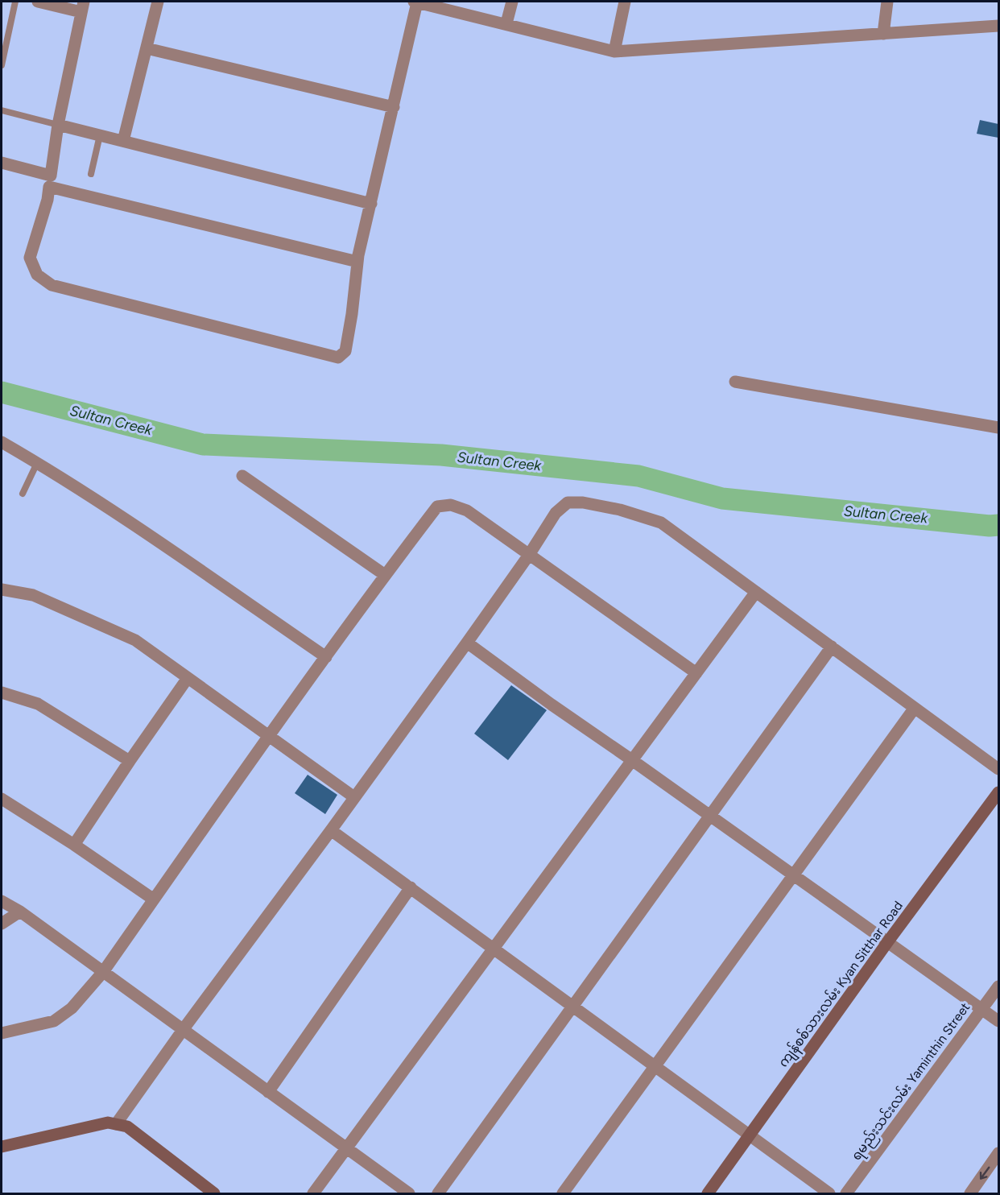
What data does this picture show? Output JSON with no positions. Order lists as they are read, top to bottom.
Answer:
{
  "streets": {
    "main road": ["ကျန်စစ်သားလမ်း Kyan Sitthar Road"],
    "street": ["ရမည်းသင်းလမ်း Yaminthin Street"]
  },
  "water": ["Sultan Creek"]
}
